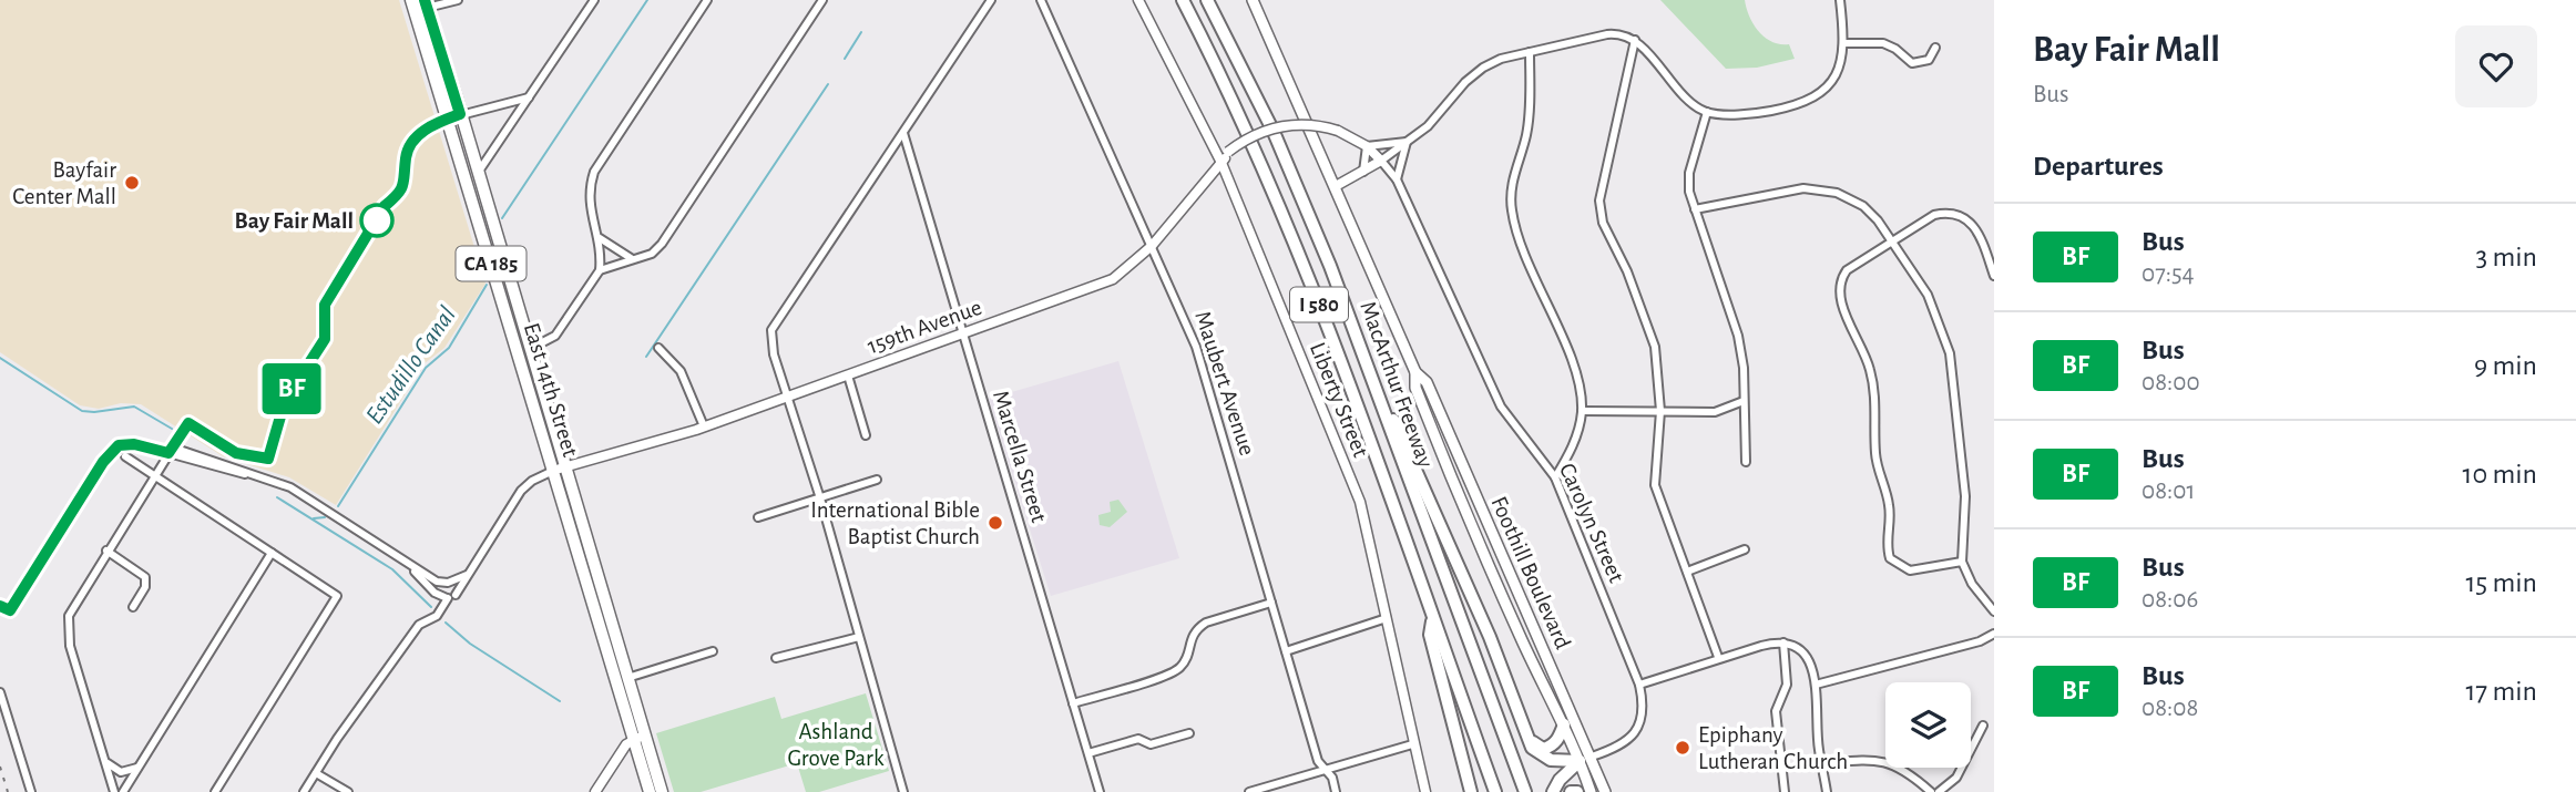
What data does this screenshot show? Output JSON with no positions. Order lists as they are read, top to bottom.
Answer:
{
  "streets": {
    "highway": ["I 580", "MacArthur Freeway"],
    "main road": ["CA 185", "East 14th Street", "Foothill Boulevard"],
    "street": [
      "159th Avenue",
      "Maubert Avenue",
      "Liberty Street",
      "Marcella Street",
      "Carolyn Street"
    ]
  },
  "crossings": [
    ["159th Avenue", "Maubert Avenue"],
    ["159th Avenue", "East 14th Street"],
    ["159th Avenue", "Liberty Street"],
    ["159th Avenue", "Marcella Street"],
    ["159th Avenue", "Carolyn Street"],
    ["Carolyn Street", "Foothill Boulevard"]
  ],
  "water": ["Estudillo Canal"],
  "parks": ["Ashland Grove Park"],
  "places": [
    "Bayfair Center Mall",
    "Bay Fair Mall",
    "International Bible Baptist Church",
    "Epiphany Lutheran Church"
  ],
  "lines": ["bus line BF"],
  "page": {
    "on_map": "BF",
    "heading": [
      ["Bay Fair Mall", "Bus"],
      "Departures"
    ],
    "list": [
      {
        "mark": "BF",
        "name": "Bus",
        "note": "07:54",
        "value": "3 min"
      },
      {
        "mark": "BF",
        "name": "Bus",
        "note": "08:00",
        "value": "9 min"
      },
      {
        "mark": "BF",
        "name": "Bus",
        "note": "08:01",
        "value": "10 min"
      },
      {
        "mark": "BF",
        "name": "Bus",
        "note": "08:06",
        "value": "15 min"
      },
      {
        "mark": "BF",
        "name": "Bus",
        "note": "08:08",
        "value": "17 min"
      }
    ]
  }
}
